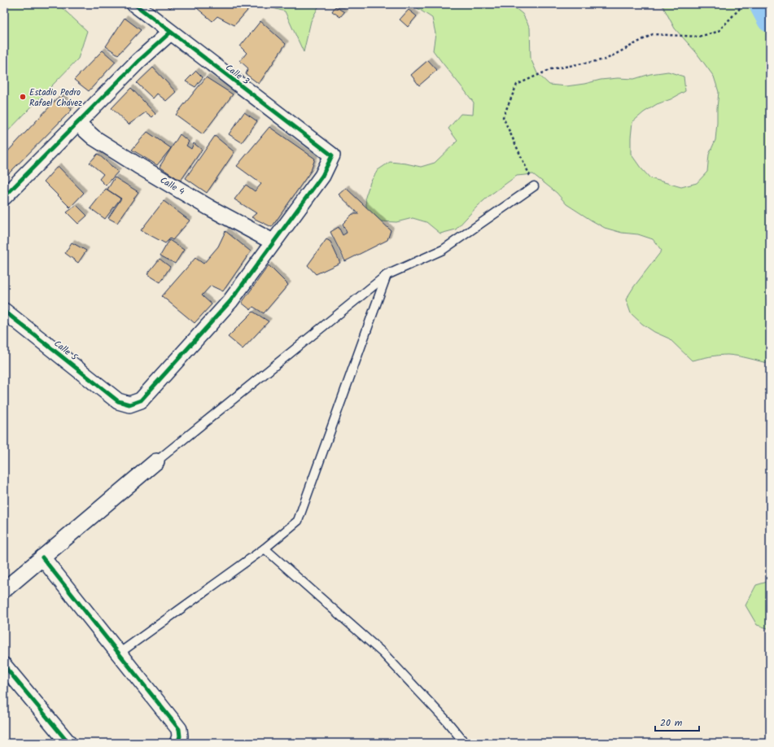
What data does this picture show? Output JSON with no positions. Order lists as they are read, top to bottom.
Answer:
{
  "streets": {
    "street": ["Calle 3", "Calle 4", "Calle 5"]
  },
  "crossings": [
    ["Calle 3", "Calle 4"],
    ["Calle 3", "Calle 5"],
    ["Calle 4", "Calle 5"]
  ],
  "places": ["Estadio Pedro Rafael Chávez"],
  "scale_bar": "20 m"
}
